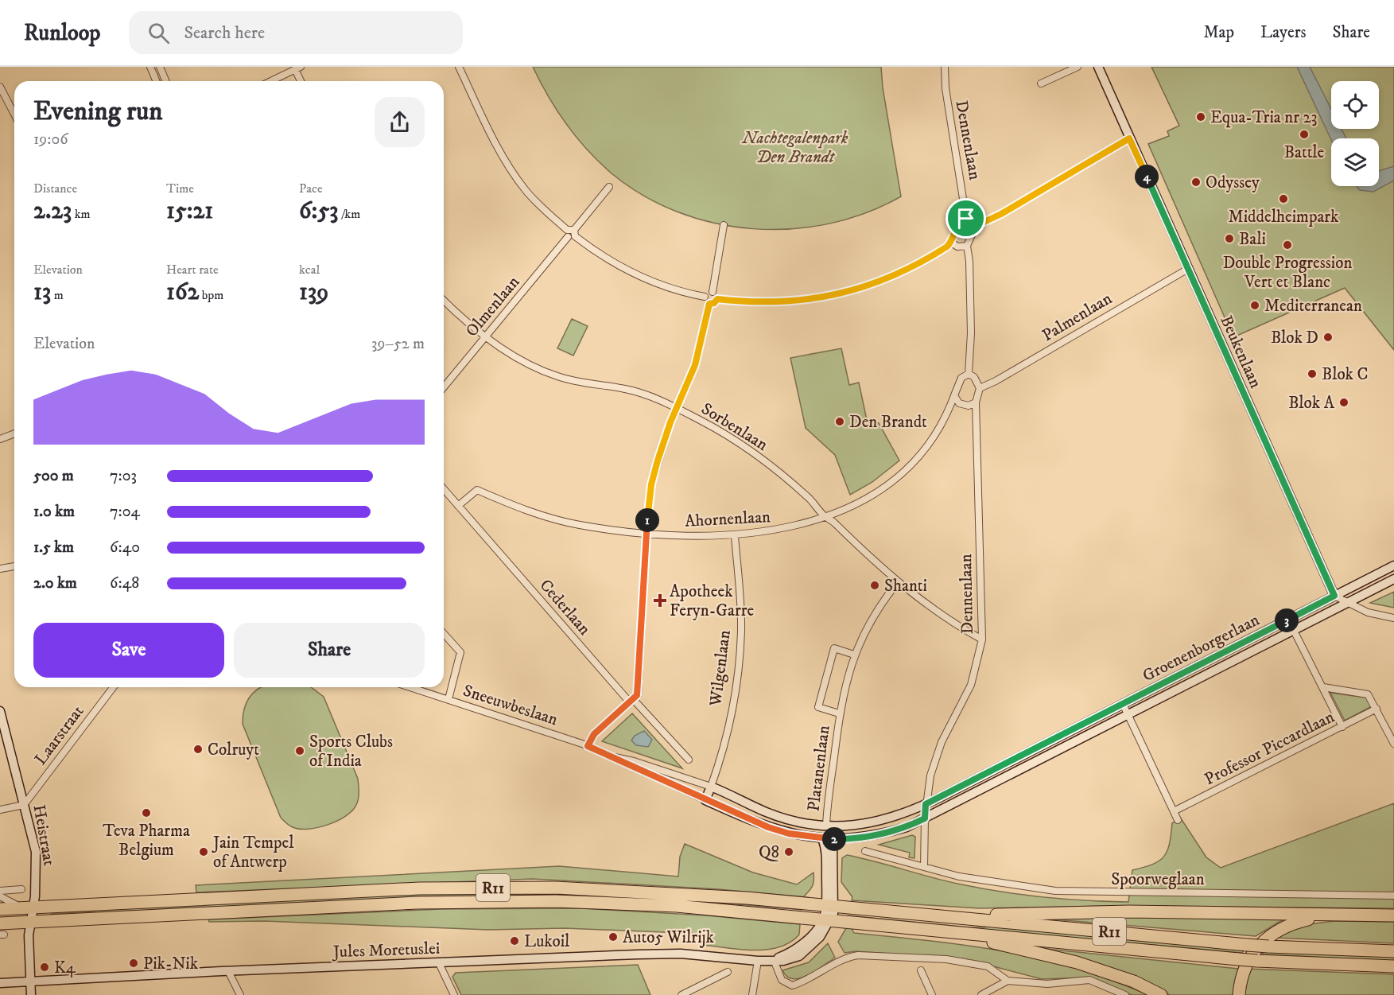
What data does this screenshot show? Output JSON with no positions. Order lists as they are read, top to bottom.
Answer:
{
  "streets": {
    "highway": ["R11"],
    "street": [
      "Dennenlaan",
      "Olmenlaan",
      "Palmenlaan",
      "Beukenlaan",
      "Sorbenlaan",
      "Ahornenlaan",
      "Cederlaan",
      "Groenenborgerlaan",
      "Wilgenlaan",
      "Sneeuwbeslaan",
      "Laarstraat",
      "Professor Piccardlaan",
      "Platanenlaan",
      "Heistraat",
      "Spoorweglaan",
      "Jules Moretuslei"
    ]
  },
  "crossings": [
    ["Dennenlaan", "Palmenlaan"],
    ["Dennenlaan", "Sorbenlaan"],
    ["Dennenlaan", "Ahornenlaan"],
    ["Dennenlaan", "Groenenborgerlaan"],
    ["Olmenlaan", "Sorbenlaan"],
    ["Palmenlaan", "Beukenlaan"],
    ["Palmenlaan", "Ahornenlaan"],
    ["Beukenlaan", "Groenenborgerlaan"],
    ["Sorbenlaan", "Ahornenlaan"],
    ["Sorbenlaan", "Platanenlaan"],
    ["Ahornenlaan", "Cederlaan"],
    ["Ahornenlaan", "Wilgenlaan"],
    ["Groenenborgerlaan", "Wilgenlaan"],
    ["Groenenborgerlaan", "Sneeuwbeslaan"],
    ["Groenenborgerlaan", "Platanenlaan"],
    ["Groenenborgerlaan", "Jules Moretuslei"],
    ["Wilgenlaan", "Sneeuwbeslaan"],
    ["Laarstraat", "Heistraat"],
    ["Heistraat", "R11"],
    ["Heistraat", "Jules Moretuslei"],
    ["R11", "Jules Moretuslei"]
  ],
  "parks": ["Nachtegalenpark Den Brandt"],
  "places": {
    "other": [
      "Equa-Tria nr 23",
      "Battle",
      "Odyssey",
      "Middelheimpark",
      "Bali",
      "Double Progression Vert et Blanc",
      "Mediterranean",
      "Blok D",
      "Blok C",
      "Blok A",
      "Den Brandt",
      "Shanti",
      "Colruyt",
      "Sports Clubs of India",
      "Teva Pharma Belgium",
      "Jain Tempel of Antwerp",
      "Q8",
      "Auto5 Wilrijk",
      "Lukoil",
      "Pik-Nik",
      "K4"
    ],
    "health": ["Apotheek Feryn-Garre"]
  },
  "page": {
    "header": "Runloop",
    "search": "Search here",
    "nav": ["Map", "Layers", "Share"],
    "heading": ["Evening run", "19:06"],
    "stats": [
      ["Distance", "2.23 km"],
      ["Time", "15:21"],
      ["Pace", "6:53 /km"],
      ["Elevation", "13 m"],
      ["Heart rate", "162 bpm"],
      ["kcal", "139"]
    ],
    "pins": [
      "4",
      "1",
      "3",
      "2"
    ],
    "chart": ["Elevation", "39–52 m"],
    "list": [
      {
        "name": "500 m",
        "note": "7:03"
      },
      {
        "name": "1.0 km",
        "note": "7:04"
      },
      {
        "name": "1.5 km",
        "note": "6:40"
      },
      {
        "name": "2.0 km",
        "note": "6:48"
      }
    ],
    "buttons": ["Save", "Share"]
  }
}
